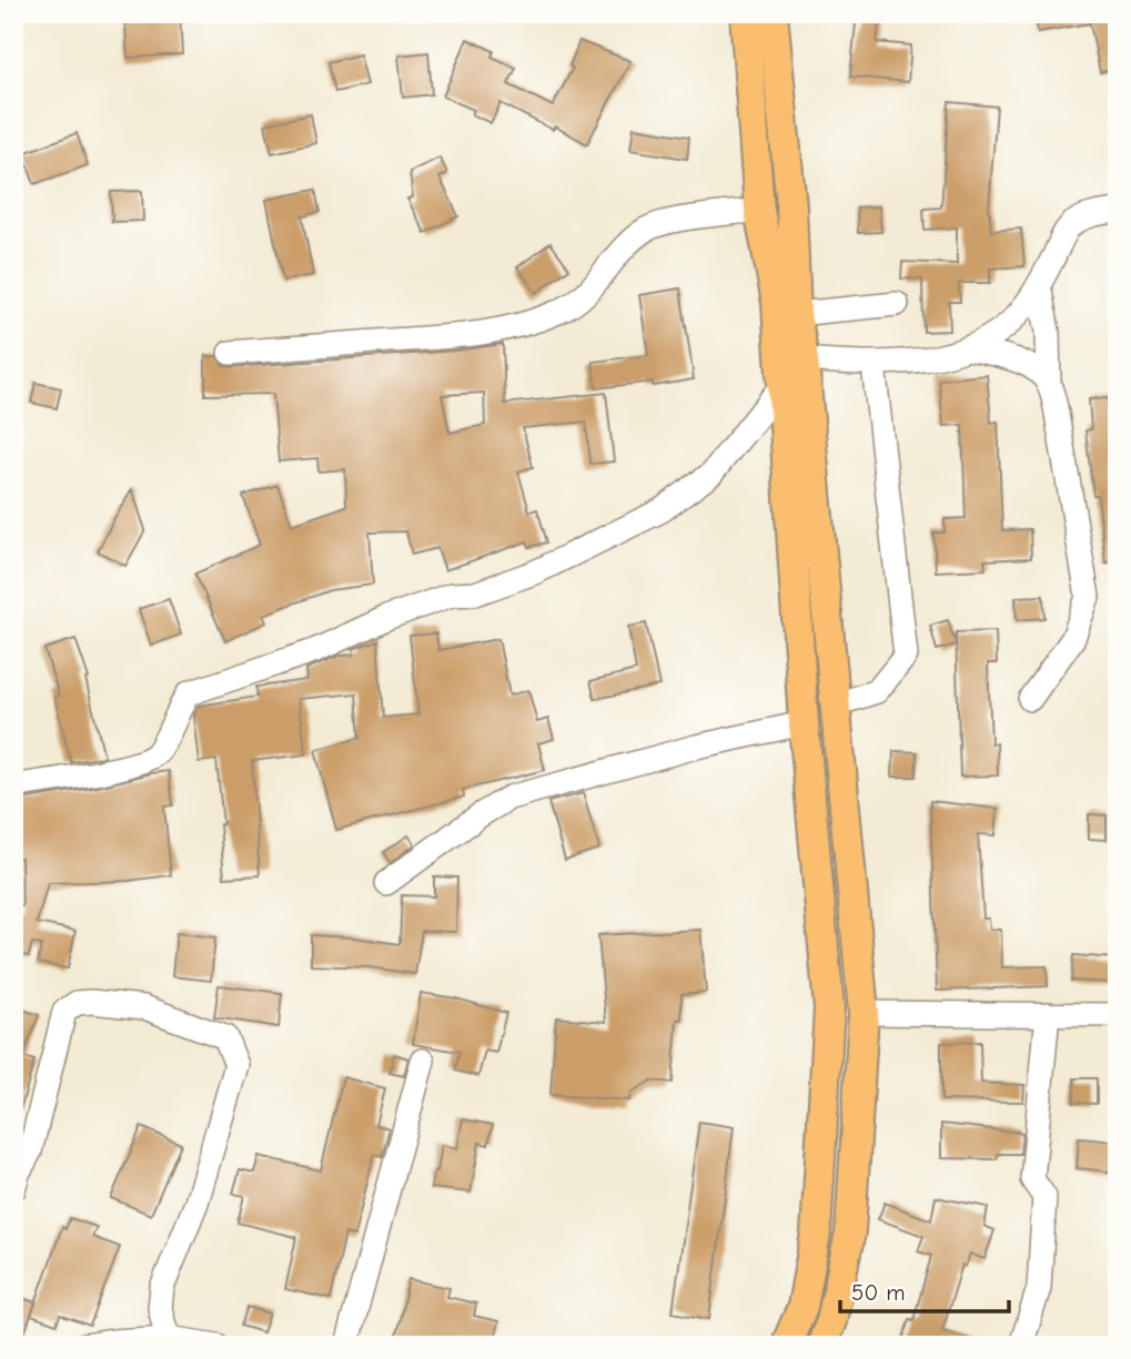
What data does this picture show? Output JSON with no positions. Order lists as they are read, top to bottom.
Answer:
{
  "scale_bar": "50 m"
}
